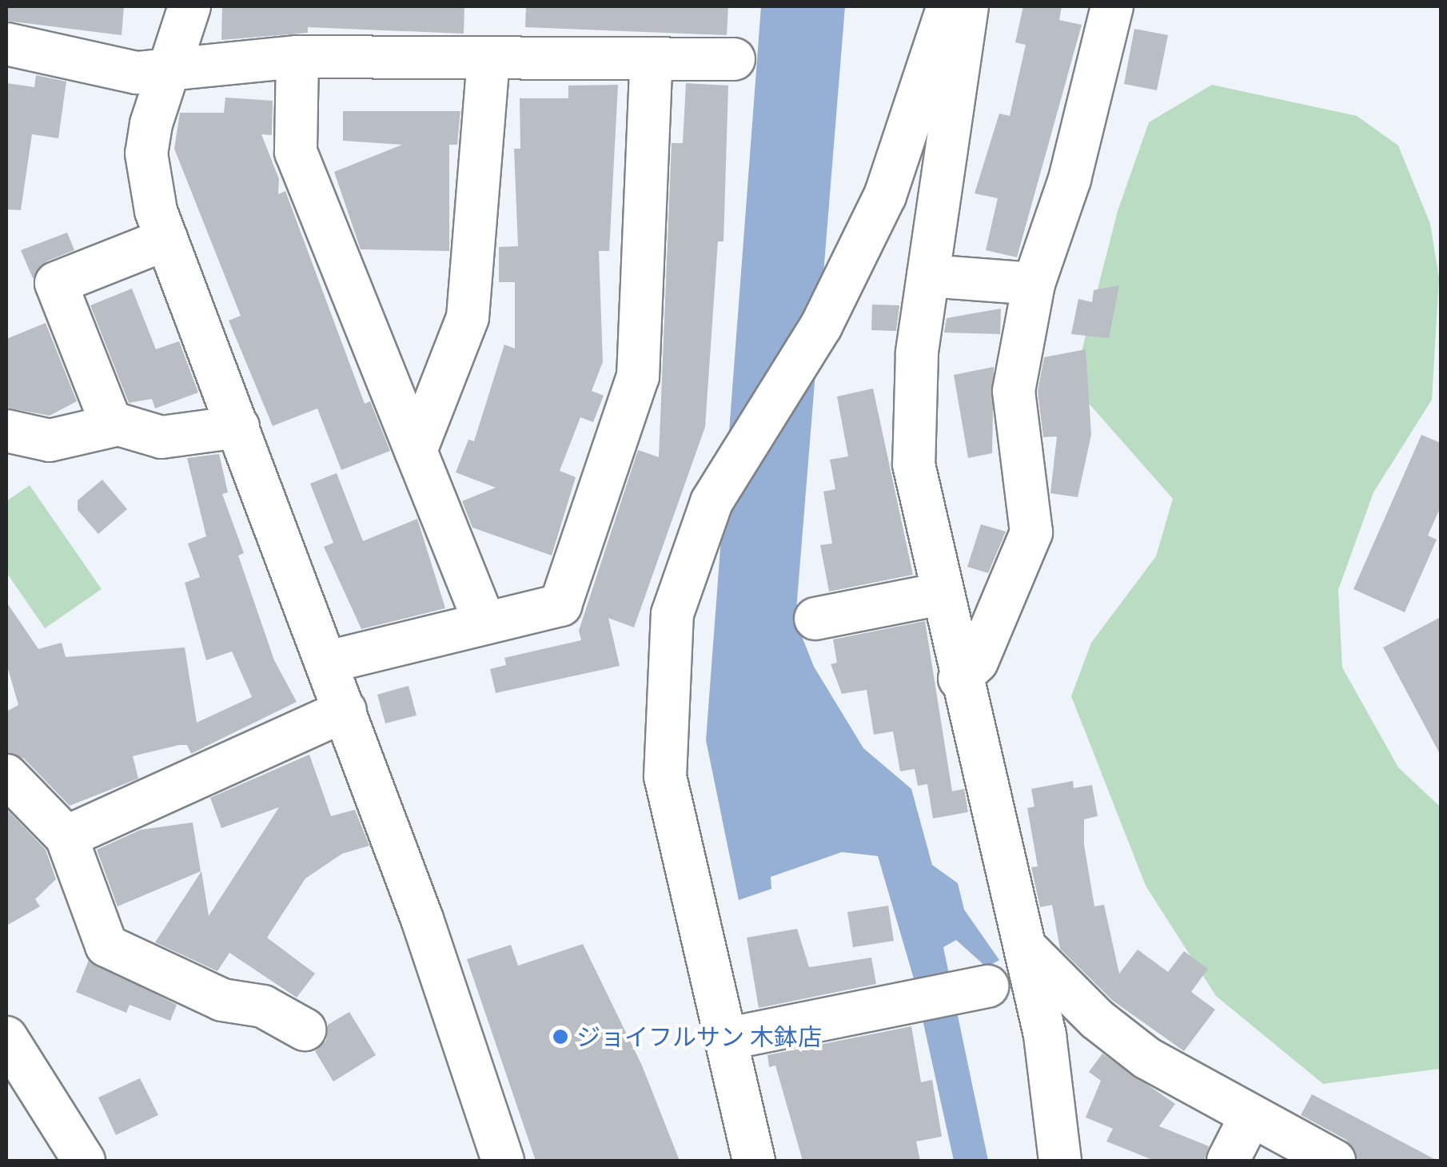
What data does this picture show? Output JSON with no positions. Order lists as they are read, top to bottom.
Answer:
{
  "places": ["ジョイフルサン 木鉢店"]
}
